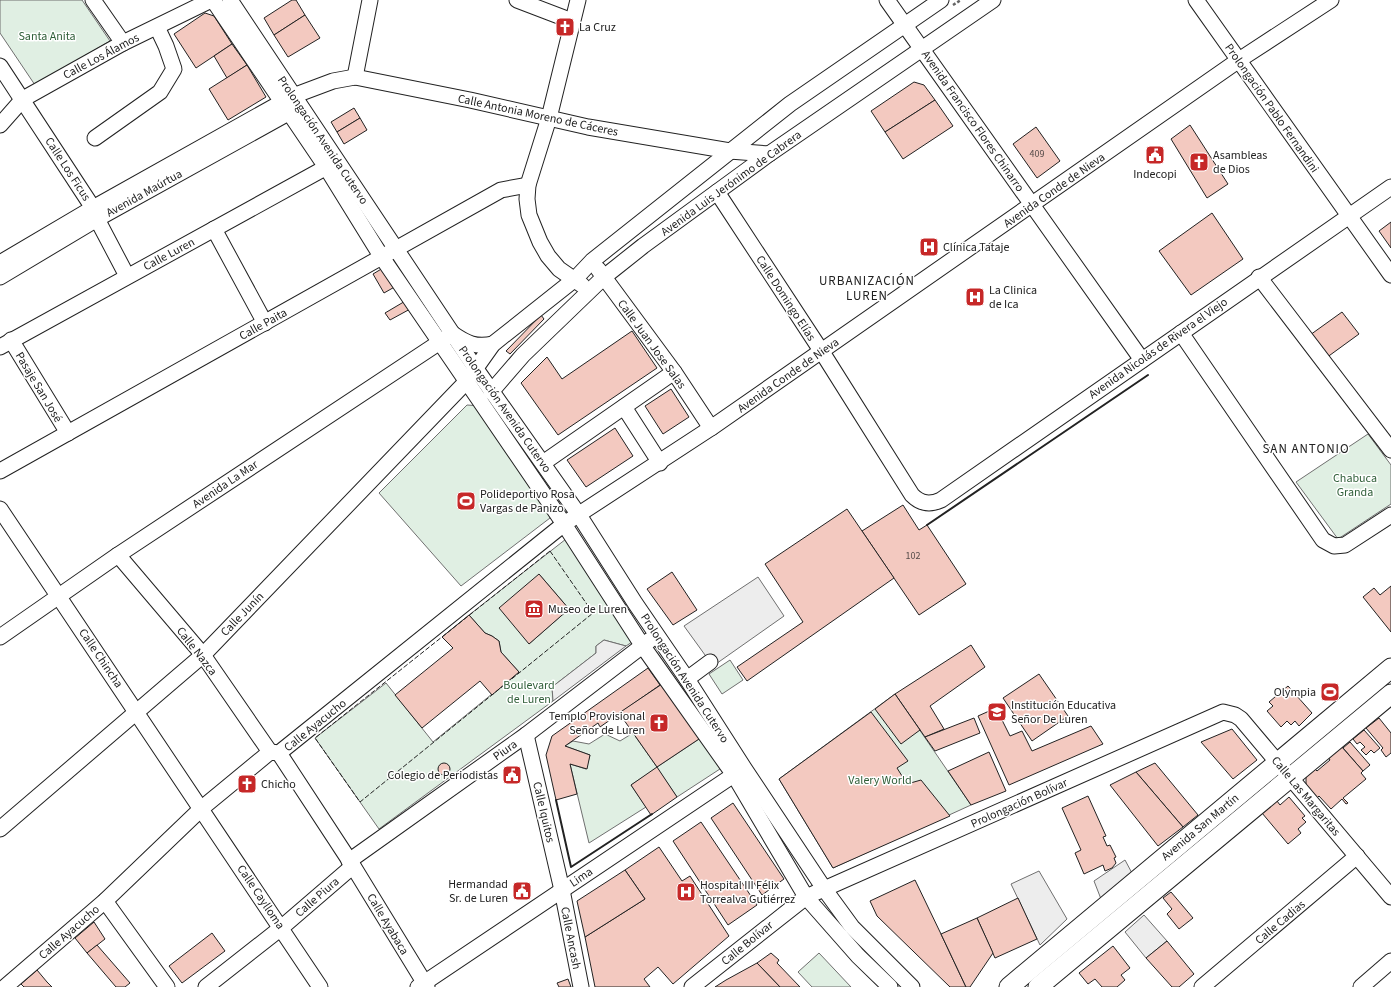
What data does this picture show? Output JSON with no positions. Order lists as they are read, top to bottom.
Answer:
{
  "streets": {
    "main road": ["Avenida San Martín"],
    "street": [
      "Calle Los Álamos",
      "Prolongación Pablo Fernandini",
      "Calle Antonia Moreno de Cáceres",
      "Avenida Francisco Flores Chinarro",
      "Prolongación Avenida Cutervo",
      "Calle Los Ficus",
      "Avenida Luis Jerónimo de Cabrera",
      "Avenida Conde de Nieva",
      "Avenida Maúrtua",
      "Calle Luren",
      "Calle Domingo Elías",
      "Calle Paita",
      "Calle Juan Jose Salas",
      "Avenida Nicolás de Rivera el Viejo",
      "Pasaje San José",
      "Avenida La Mar",
      "Calle Junín",
      "Calle Nazca",
      "Calle Chincha",
      "Calle Ayacucho",
      "Piura",
      "Calle Las Margaritas",
      "Prolongación Bolívar",
      "Calle Iquitos",
      "Lima",
      "Calle Caylloma",
      "Calle Piura",
      "Calle Cadias",
      "Calle Ayabaca",
      "Calle Ancash",
      "Calle Bolívar"
    ]
  },
  "crossings": [
    ["Calle Los Álamos", "Prolongación Avenida Cutervo"],
    ["Calle Los Álamos", "Calle Los Ficus"],
    ["Prolongación Pablo Fernandini", "Avenida Conde de Nieva"],
    ["Prolongación Pablo Fernandini", "Avenida Nicolás de Rivera el Viejo"],
    ["Calle Antonia Moreno de Cáceres", "Prolongación Avenida Cutervo"],
    ["Calle Antonia Moreno de Cáceres", "Avenida Luis Jerónimo de Cabrera"],
    ["Calle Antonia Moreno de Cáceres", "Avenida Maúrtua"],
    ["Avenida Francisco Flores Chinarro", "Avenida Luis Jerónimo de Cabrera"],
    ["Avenida Francisco Flores Chinarro", "Avenida Conde de Nieva"],
    ["Avenida Francisco Flores Chinarro", "Avenida Nicolás de Rivera el Viejo"],
    ["Prolongación Avenida Cutervo", "Avenida Luis Jerónimo de Cabrera"],
    ["Prolongación Avenida Cutervo", "Avenida Conde de Nieva"],
    ["Prolongación Avenida Cutervo", "Avenida Maúrtua"],
    ["Prolongación Avenida Cutervo", "Calle Luren"],
    ["Prolongación Avenida Cutervo", "Calle Paita"],
    ["Prolongación Avenida Cutervo", "Avenida La Mar"],
    ["Prolongación Avenida Cutervo", "Calle Junín"],
    ["Prolongación Avenida Cutervo", "Calle Ayacucho"],
    ["Prolongación Avenida Cutervo", "Piura"],
    ["Prolongación Avenida Cutervo", "Prolongación Bolívar"],
    ["Prolongación Avenida Cutervo", "Lima"],
    ["Prolongación Avenida Cutervo", "Calle Bolívar"],
    ["Calle Los Ficus", "Avenida Maúrtua"],
    ["Calle Los Ficus", "Calle Luren"],
    ["Avenida Luis Jerónimo de Cabrera", "Calle Domingo Elías"],
    ["Avenida Luis Jerónimo de Cabrera", "Calle Juan Jose Salas"],
    ["Avenida Luis Jerónimo de Cabrera", "Calle Junín"],
    ["Avenida Conde de Nieva", "Calle Domingo Elías"],
    ["Avenida Conde de Nieva", "Calle Juan Jose Salas"],
    ["Avenida Conde de Nieva", "Calle Ayacucho"],
    ["Calle Luren", "Pasaje San José"],
    ["Calle Domingo Elías", "Avenida Nicolás de Rivera el Viejo"],
    ["Calle Paita", "Pasaje San José"],
    ["Avenida La Mar", "Calle Nazca"],
    ["Avenida La Mar", "Calle Chincha"],
    ["Calle Junín", "Calle Nazca"],
    ["Calle Junín", "Calle Chincha"],
    ["Calle Nazca", "Calle Ayacucho"],
    ["Calle Nazca", "Piura"],
    ["Calle Nazca", "Calle Piura"],
    ["Calle Nazca", "Calle Ayabaca"],
    ["Calle Chincha", "Calle Ayacucho"],
    ["Calle Chincha", "Calle Caylloma"],
    ["Calle Ayacucho", "Calle Caylloma"],
    ["Piura", "Calle Iquitos"],
    ["Piura", "Calle Piura"],
    ["Piura", "Calle Ayabaca"],
    ["Calle Las Margaritas", "Prolongación Bolívar"],
    ["Calle Las Margaritas", "Avenida San Martín"],
    ["Calle Las Margaritas", "Calle Cadias"],
    ["Prolongación Bolívar", "Calle Bolívar"],
    ["Calle Iquitos", "Lima"],
    ["Calle Iquitos", "Calle Ancash"],
    ["Lima", "Calle Ayabaca"],
    ["Lima", "Calle Ancash"],
    ["Calle Caylloma", "Calle Piura"],
    ["Calle Piura", "Calle Ayabaca"]
  ],
  "districts": ["URBANIZACIÓN LUREN", "SAN ANTONIO"],
  "parks": [
    "Santa Anita",
    "Chabuca Granda",
    "Boulevard de Luren",
    "Valery World"
  ],
  "places": {
    "church": [
      "La Cruz",
      "Asambleas de Dios",
      "Templo Provisional Señor de Luren",
      "Chicho"
    ],
    "public building": ["Indecopi", "Colegio de Periodistas", "Hermandad Sr. de Luren"],
    "hospital": ["Clínica Tataje", "La Clinica de Ica", "Hospital III Félix Torrealva Gutiérrez"],
    "sports": ["Polideportivo Rosa Vargas de Panizo", "Olympia"],
    "museum": ["Museo de Luren"],
    "school or university": ["Institución Educativa Señor De Luren"]
  },
  "house_numbers": ["409", "102"]
}
